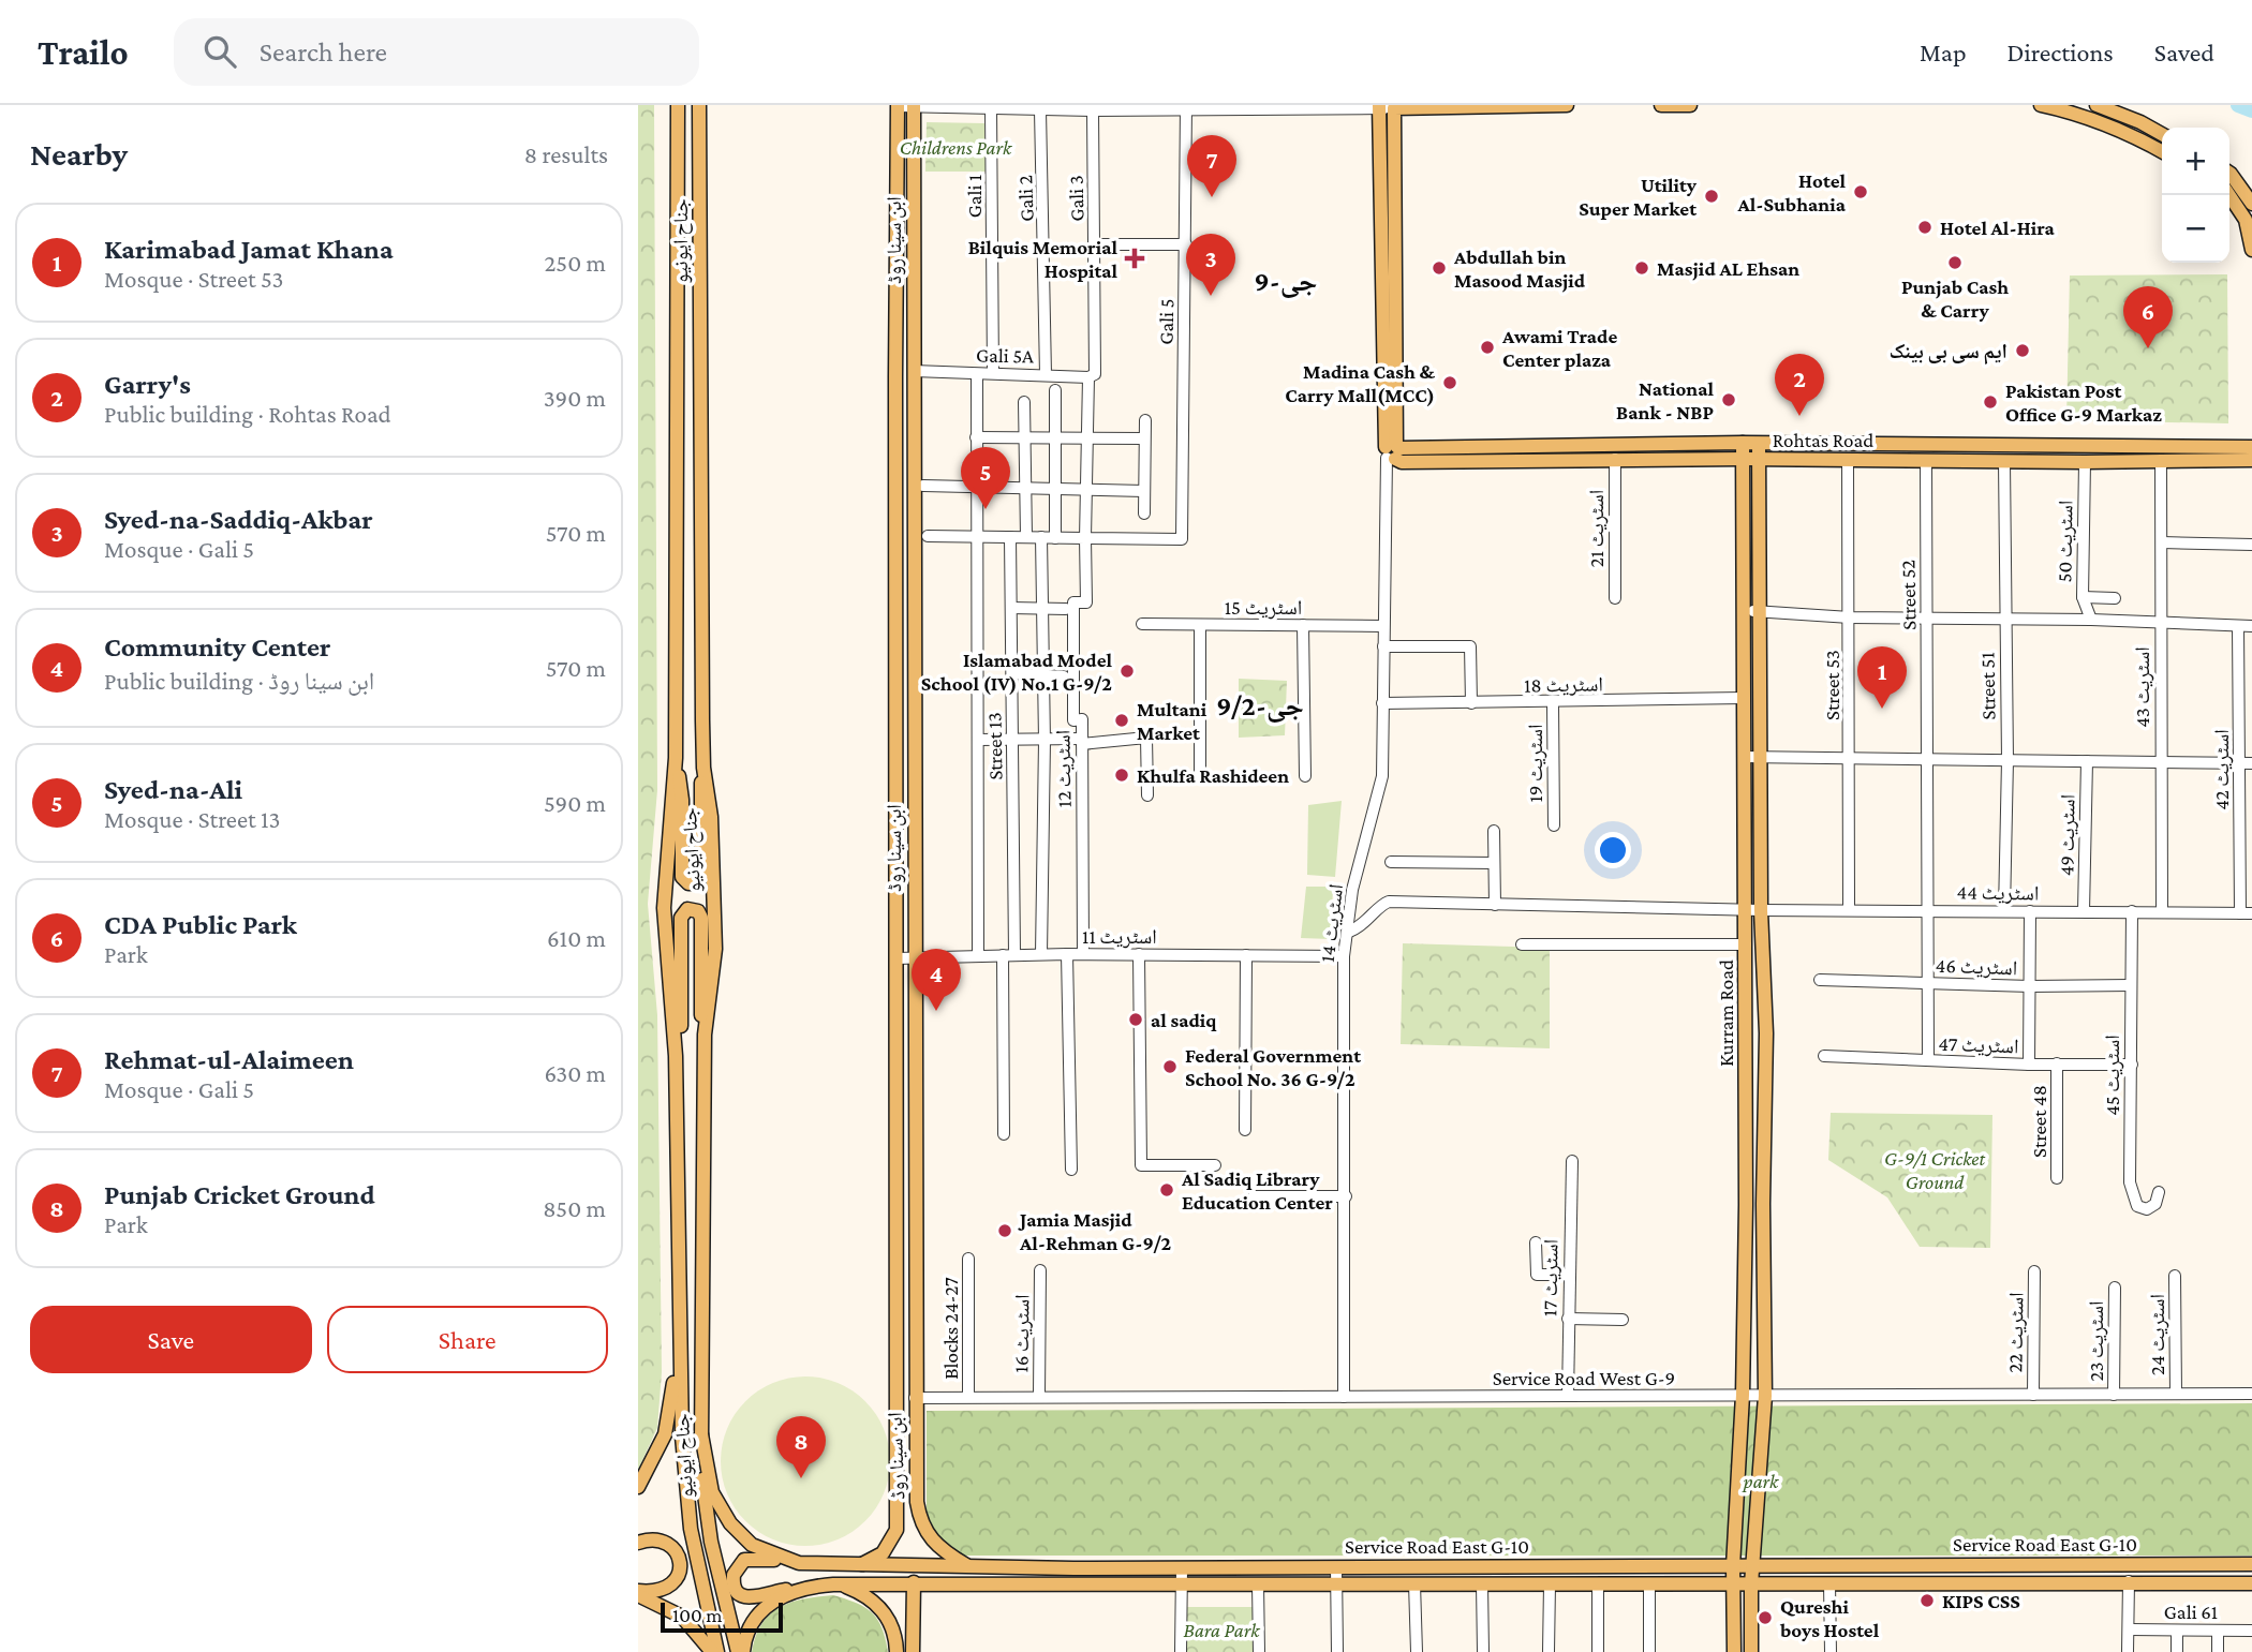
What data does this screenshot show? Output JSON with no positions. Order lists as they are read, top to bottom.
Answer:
{
  "streets": {
    "main road": [
      "ابن سینا روڈ",
      "جناح ایونیو",
      "Rohtas Road",
      "Kurram Road",
      "Service Road East G-10"
    ],
    "street": [
      "Gali 1",
      "Gali 2",
      "Gali 3",
      "Gali 5",
      "Gali 5A",
      "اسٹریٹ 21",
      "اسٹریٹ 50",
      "Street 52",
      "اسٹریٹ 15",
      "اسٹریٹ 18",
      "Street 53",
      "Street 51",
      "اسٹریٹ 43",
      "Street 13",
      "اسٹریٹ 19",
      "اسٹریٹ 12",
      "اسٹریٹ 42",
      "اسٹریٹ 49",
      "اسٹریٹ 44",
      "اسٹریٹ 14",
      "اسٹریٹ 11",
      "اسٹریٹ 46",
      "اسٹریٹ 47",
      "اسٹریٹ 45",
      "Street 48",
      "اسٹریٹ 17",
      "Blocks 24-27",
      "اسٹریٹ 22",
      "اسٹریٹ 16",
      "اسٹریٹ 24",
      "اسٹریٹ 23",
      "Service Road West G-9",
      "Gali 61"
    ]
  },
  "crossings": [
    ["Gali 1", "Gali 5A"],
    ["Gali 2", "Gali 5A"],
    ["Gali 3", "Gali 5"],
    ["Gali 3", "Gali 5A"],
    ["Gali 3", "اسٹریٹ 12"],
    ["ابن سینا روڈ", "Gali 5A"],
    ["ابن سینا روڈ", "اسٹریٹ 11"],
    ["ابن سینا روڈ", "Service Road West G-9"],
    ["ابن سینا روڈ", "Service Road East G-10"],
    ["جناح ایونیو", "Service Road East G-10"],
    ["Rohtas Road", "اسٹریٹ 21"],
    ["Rohtas Road", "اسٹریٹ 50"],
    ["Rohtas Road", "Street 52"],
    ["Rohtas Road", "Street 53"],
    ["Rohtas Road", "Street 51"],
    ["Rohtas Road", "اسٹریٹ 43"],
    ["Rohtas Road", "اسٹریٹ 14"],
    ["Rohtas Road", "Kurram Road"],
    ["Street 52", "اسٹریٹ 44"],
    ["Street 52", "اسٹریٹ 46"],
    ["Street 52", "اسٹریٹ 47"],
    ["اسٹریٹ 15", "اسٹریٹ 14"],
    ["اسٹریٹ 18", "اسٹریٹ 19"],
    ["اسٹریٹ 18", "اسٹریٹ 14"],
    ["اسٹریٹ 18", "Kurram Road"],
    ["Street 53", "اسٹریٹ 44"],
    ["Street 51", "اسٹریٹ 44"],
    ["اسٹریٹ 43", "اسٹریٹ 44"],
    ["Street 13", "اسٹریٹ 11"],
    ["اسٹریٹ 12", "اسٹریٹ 11"],
    ["اسٹریٹ 42", "اسٹریٹ 44"],
    ["اسٹریٹ 49", "اسٹریٹ 44"],
    ["اسٹریٹ 44", "اسٹریٹ 14"],
    ["اسٹریٹ 44", "Kurram Road"],
    ["اسٹریٹ 44", "اسٹریٹ 45"],
    ["اسٹریٹ 14", "اسٹریٹ 11"],
    ["اسٹریٹ 14", "Service Road West G-9"],
    ["اسٹریٹ 46", "اسٹریٹ 45"],
    ["Kurram Road", "Service Road West G-9"],
    ["Kurram Road", "Service Road East G-10"],
    ["اسٹریٹ 47", "اسٹریٹ 45"],
    ["اسٹریٹ 47", "Street 48"],
    ["اسٹریٹ 17", "Service Road West G-9"],
    ["Blocks 24-27", "Service Road West G-9"],
    ["اسٹریٹ 22", "Service Road West G-9"],
    ["اسٹریٹ 16", "Service Road West G-9"],
    ["اسٹریٹ 24", "Service Road West G-9"],
    ["اسٹریٹ 23", "Service Road West G-9"]
  ],
  "districts": ["جی-9", "جی-9/2"],
  "parks": [
    "Childrens Park",
    "G-9/1 Cricket Ground",
    "park",
    "Bara Park"
  ],
  "places": {
    "other": [
      "Hotel Al-Subhania",
      "Utility Super Market",
      "Hotel Al-Hira",
      "Punjab Cash & Carry",
      "Abdullah bin Masood Masjid",
      "Masjid AL Ehsan",
      "Awami Trade Center plaza",
      "ایم سی بی بینک",
      "Madina Cash & Carry Mall(MCC)",
      "National Bank - NBP",
      "Pakistan Post Office G-9 Markaz",
      "Islamabad Model School (IV) No.1 G-9/2",
      "Multani Market",
      "Khulfa Rashideen",
      "al sadiq",
      "Federal Government School No. 36 G-9/2",
      "Al Sadiq Library Education Center",
      "Jamia Masjid Al-Rehman G-9/2",
      "KIPS CSS",
      "Qureshi boys Hostel"
    ],
    "health": ["Bilquis Memorial Hospital"]
  },
  "scale_bar": "100 m",
  "page": {
    "header": "Trailo",
    "search": "Search here",
    "nav": ["Map", "Directions", "Saved"],
    "heading": ["Nearby", "8 results"],
    "map_buttons": ["+", "−"],
    "pins": [
      "7",
      "3",
      "6",
      "2",
      "5",
      "1",
      "4",
      "8"
    ],
    "list": [
      {
        "mark": "1",
        "name": "Karimabad Jamat Khana",
        "note": "Mosque · Street 53",
        "value": "250 m"
      },
      {
        "mark": "2",
        "name": "Garry's",
        "note": "Public building · Rohtas Road",
        "value": "390 m"
      },
      {
        "mark": "3",
        "name": "Syed-na-Saddiq-Akbar",
        "note": "Mosque · Gali 5",
        "value": "570 m"
      },
      {
        "mark": "4",
        "name": "Community Center",
        "note": "Public building · ابن سینا روڈ",
        "value": "570 m"
      },
      {
        "mark": "5",
        "name": "Syed-na-Ali",
        "note": "Mosque · Street 13",
        "value": "590 m"
      },
      {
        "mark": "6",
        "name": "CDA Public Park",
        "note": "Park",
        "value": "610 m"
      },
      {
        "mark": "7",
        "name": "Rehmat-ul-Alaimeen",
        "note": "Mosque · Gali 5",
        "value": "630 m"
      },
      {
        "mark": "8",
        "name": "Punjab Cricket Ground",
        "note": "Park",
        "value": "850 m"
      }
    ],
    "buttons": ["Save", "Share"],
    "scale": "100 m"
  }
}
